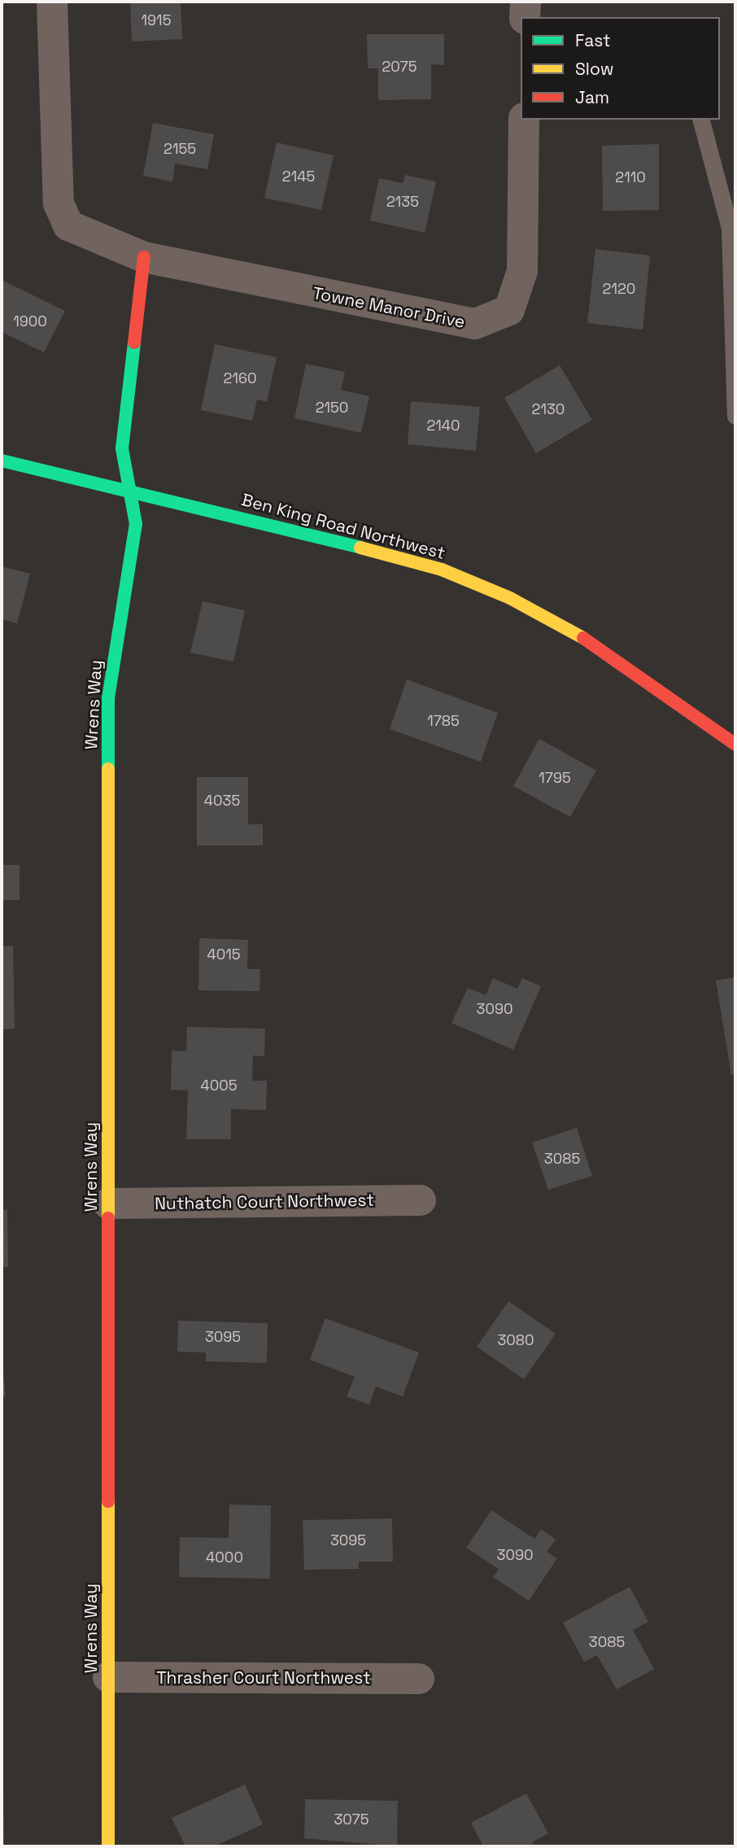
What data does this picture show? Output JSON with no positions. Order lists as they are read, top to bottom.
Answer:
{
  "streets": {
    "street": [
      "Towne Manor Drive",
      "Ben King Road Northwest",
      "Wrens Way",
      "Nuthatch Court Northwest",
      "Thrasher Court Northwest"
    ]
  },
  "crossings": [
    ["Ben King Road Northwest", "Wrens Way"],
    ["Wrens Way", "Nuthatch Court Northwest"],
    ["Wrens Way", "Thrasher Court Northwest"]
  ],
  "house_numbers": [
    "1915",
    "2075",
    "2155",
    "2145",
    "2110",
    "2135",
    "2120",
    "1900",
    "2160",
    "2150",
    "2130",
    "2140",
    "1785",
    "1795",
    "4035",
    "4015",
    "3090",
    "4005",
    "3085",
    "3095",
    "3080",
    "3095",
    "3090",
    "4000",
    "3085",
    "3075"
  ],
  "legend": ["Fast", "Slow", "Jam"]
}
